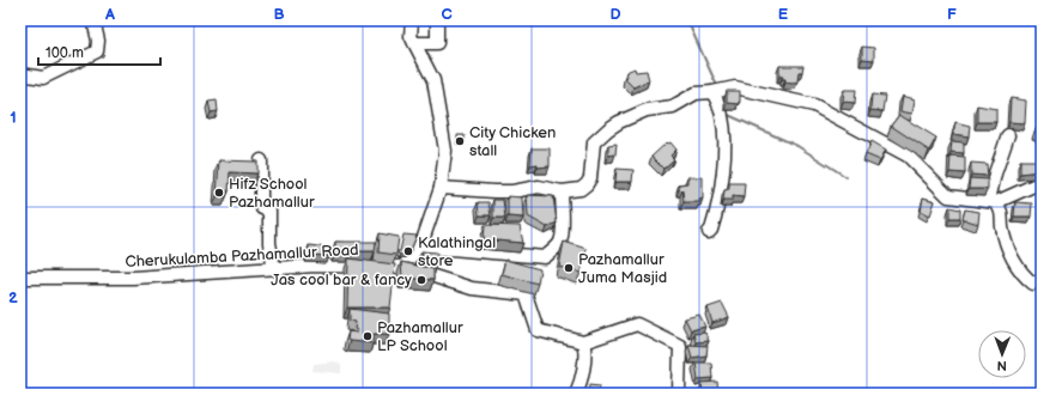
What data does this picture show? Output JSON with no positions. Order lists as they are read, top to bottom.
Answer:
{
  "streets": {
    "street": ["Cherukulamba Pazhamallur Road"]
  },
  "places": [
    "City Chicken stall",
    "Hifz School Pazhamallur",
    "Kalathingal store",
    "Pazhamallur Juma Masjid",
    "Jas cool bar & fancy",
    "Pazhamallur LP School"
  ],
  "scale_bar": "100 m",
  "north": "bottom",
  "grid": {
    "columns": [
      "A",
      "B",
      "C",
      "D",
      "E",
      "F"
    ],
    "rows": ["1", "2"]
  }
}
